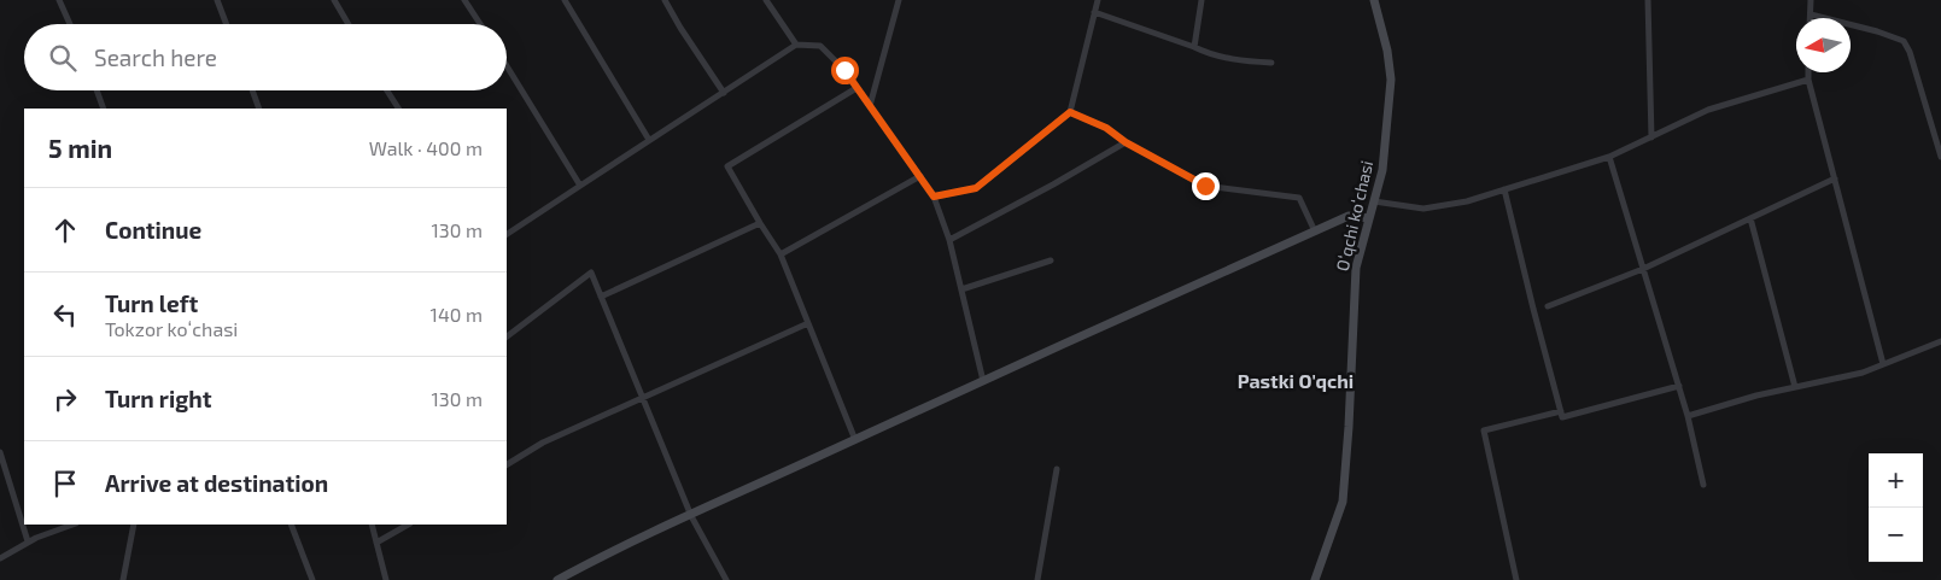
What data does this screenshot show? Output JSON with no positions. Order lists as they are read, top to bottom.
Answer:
{
  "streets": {
    "street": ["Oʻqchi koʻchasi"]
  },
  "districts": ["Pastki O'qchi"],
  "north": "left",
  "page": {
    "search": "Search here",
    "heading": ["5 min", "Walk · 400 m"],
    "list": [
      ["Continue", "130 m"],
      ["Turn left", "Tokzor koʻchasi", "140 m"],
      ["Turn right", "130 m"],
      "Arrive at destination"
    ],
    "map_buttons": ["+", "−"]
  }
}
